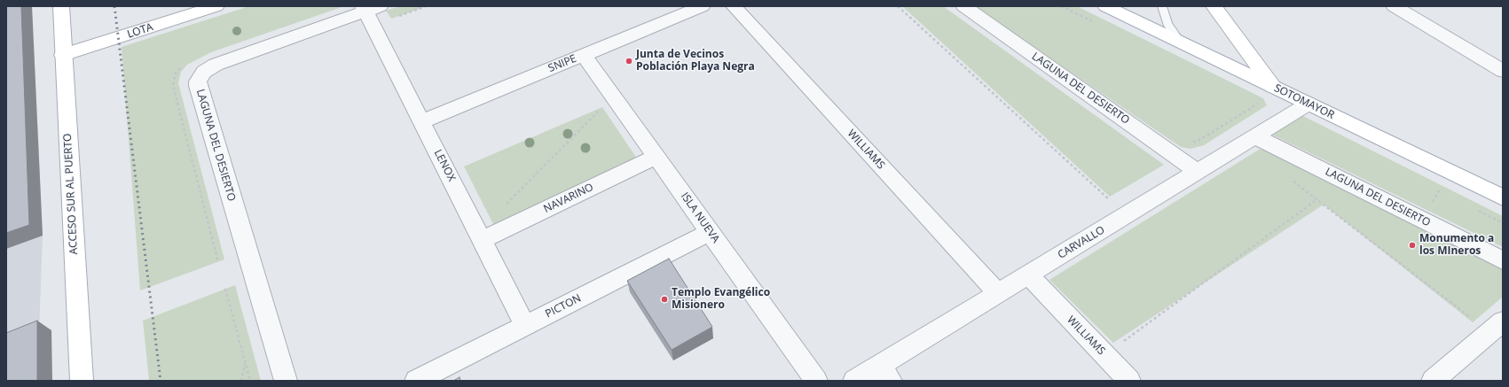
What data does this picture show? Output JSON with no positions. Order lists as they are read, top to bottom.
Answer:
{
  "streets": {
    "main road": ["LOTA", "SOTOMAYOR", "ACCESO SUR AL PUERTO"],
    "street": [
      "SNIPE",
      "LAGUNA DEL DESIERTO",
      "WILLIAMS",
      "LENOX",
      "NAVARINO",
      "ISLA NUEVA",
      "CARVALLO",
      "PICTON"
    ]
  },
  "crossings": [
    ["LOTA", "ACCESO SUR AL PUERTO"],
    ["SNIPE", "LENOX"],
    ["SNIPE", "ISLA NUEVA"],
    ["LAGUNA DEL DESIERTO", "LENOX"],
    ["LAGUNA DEL DESIERTO", "CARVALLO"],
    ["SOTOMAYOR", "CARVALLO"],
    ["WILLIAMS", "CARVALLO"],
    ["LENOX", "NAVARINO"],
    ["LENOX", "PICTON"],
    ["NAVARINO", "ISLA NUEVA"],
    ["ISLA NUEVA", "PICTON"]
  ],
  "places": ["Junta de Vecinos Población Playa Negra", "Monumento a los MIneros", "Templo Evangélico Misionero"]
}
